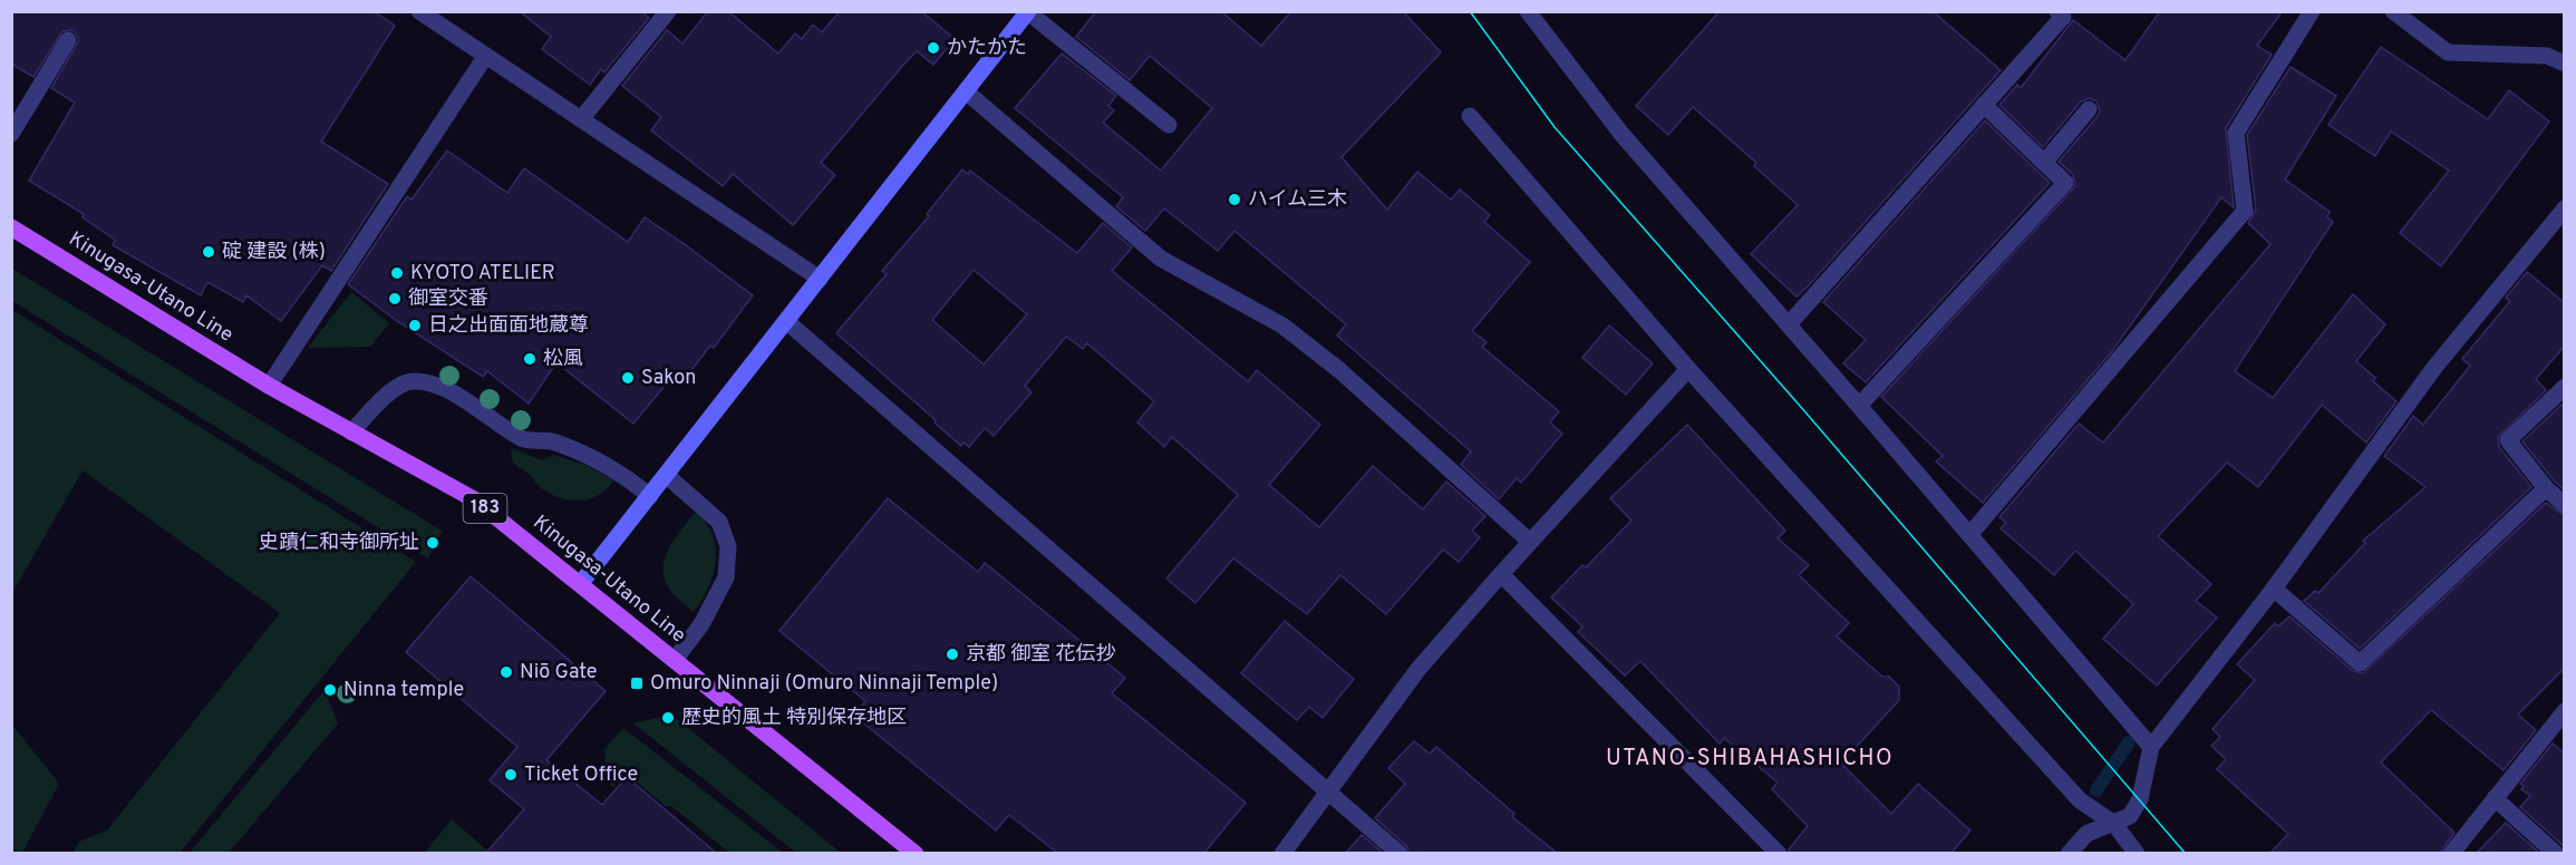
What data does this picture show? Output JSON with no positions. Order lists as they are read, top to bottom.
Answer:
{
  "streets": {
    "main road": ["Kinugasa-Utano Line", "183"]
  },
  "districts": ["UTANO-SHIBAHASHICHO"],
  "places": {
    "other": [
      "かたかた",
      "ハイム三木",
      "碇 建設 (株)",
      "KYOTO ATELIER",
      "御室交番",
      "日之出面面地蔵尊",
      "松風",
      "Sakon",
      "史蹟仁和寺御所址",
      "京都 御室 花伝抄",
      "Niō Gate",
      "Ninna temple",
      "歴史的風土 特別保存地区",
      "Ticket Office"
    ],
    "transit": ["Omuro Ninnaji (Omuro Ninnaji Temple)"]
  }
}
